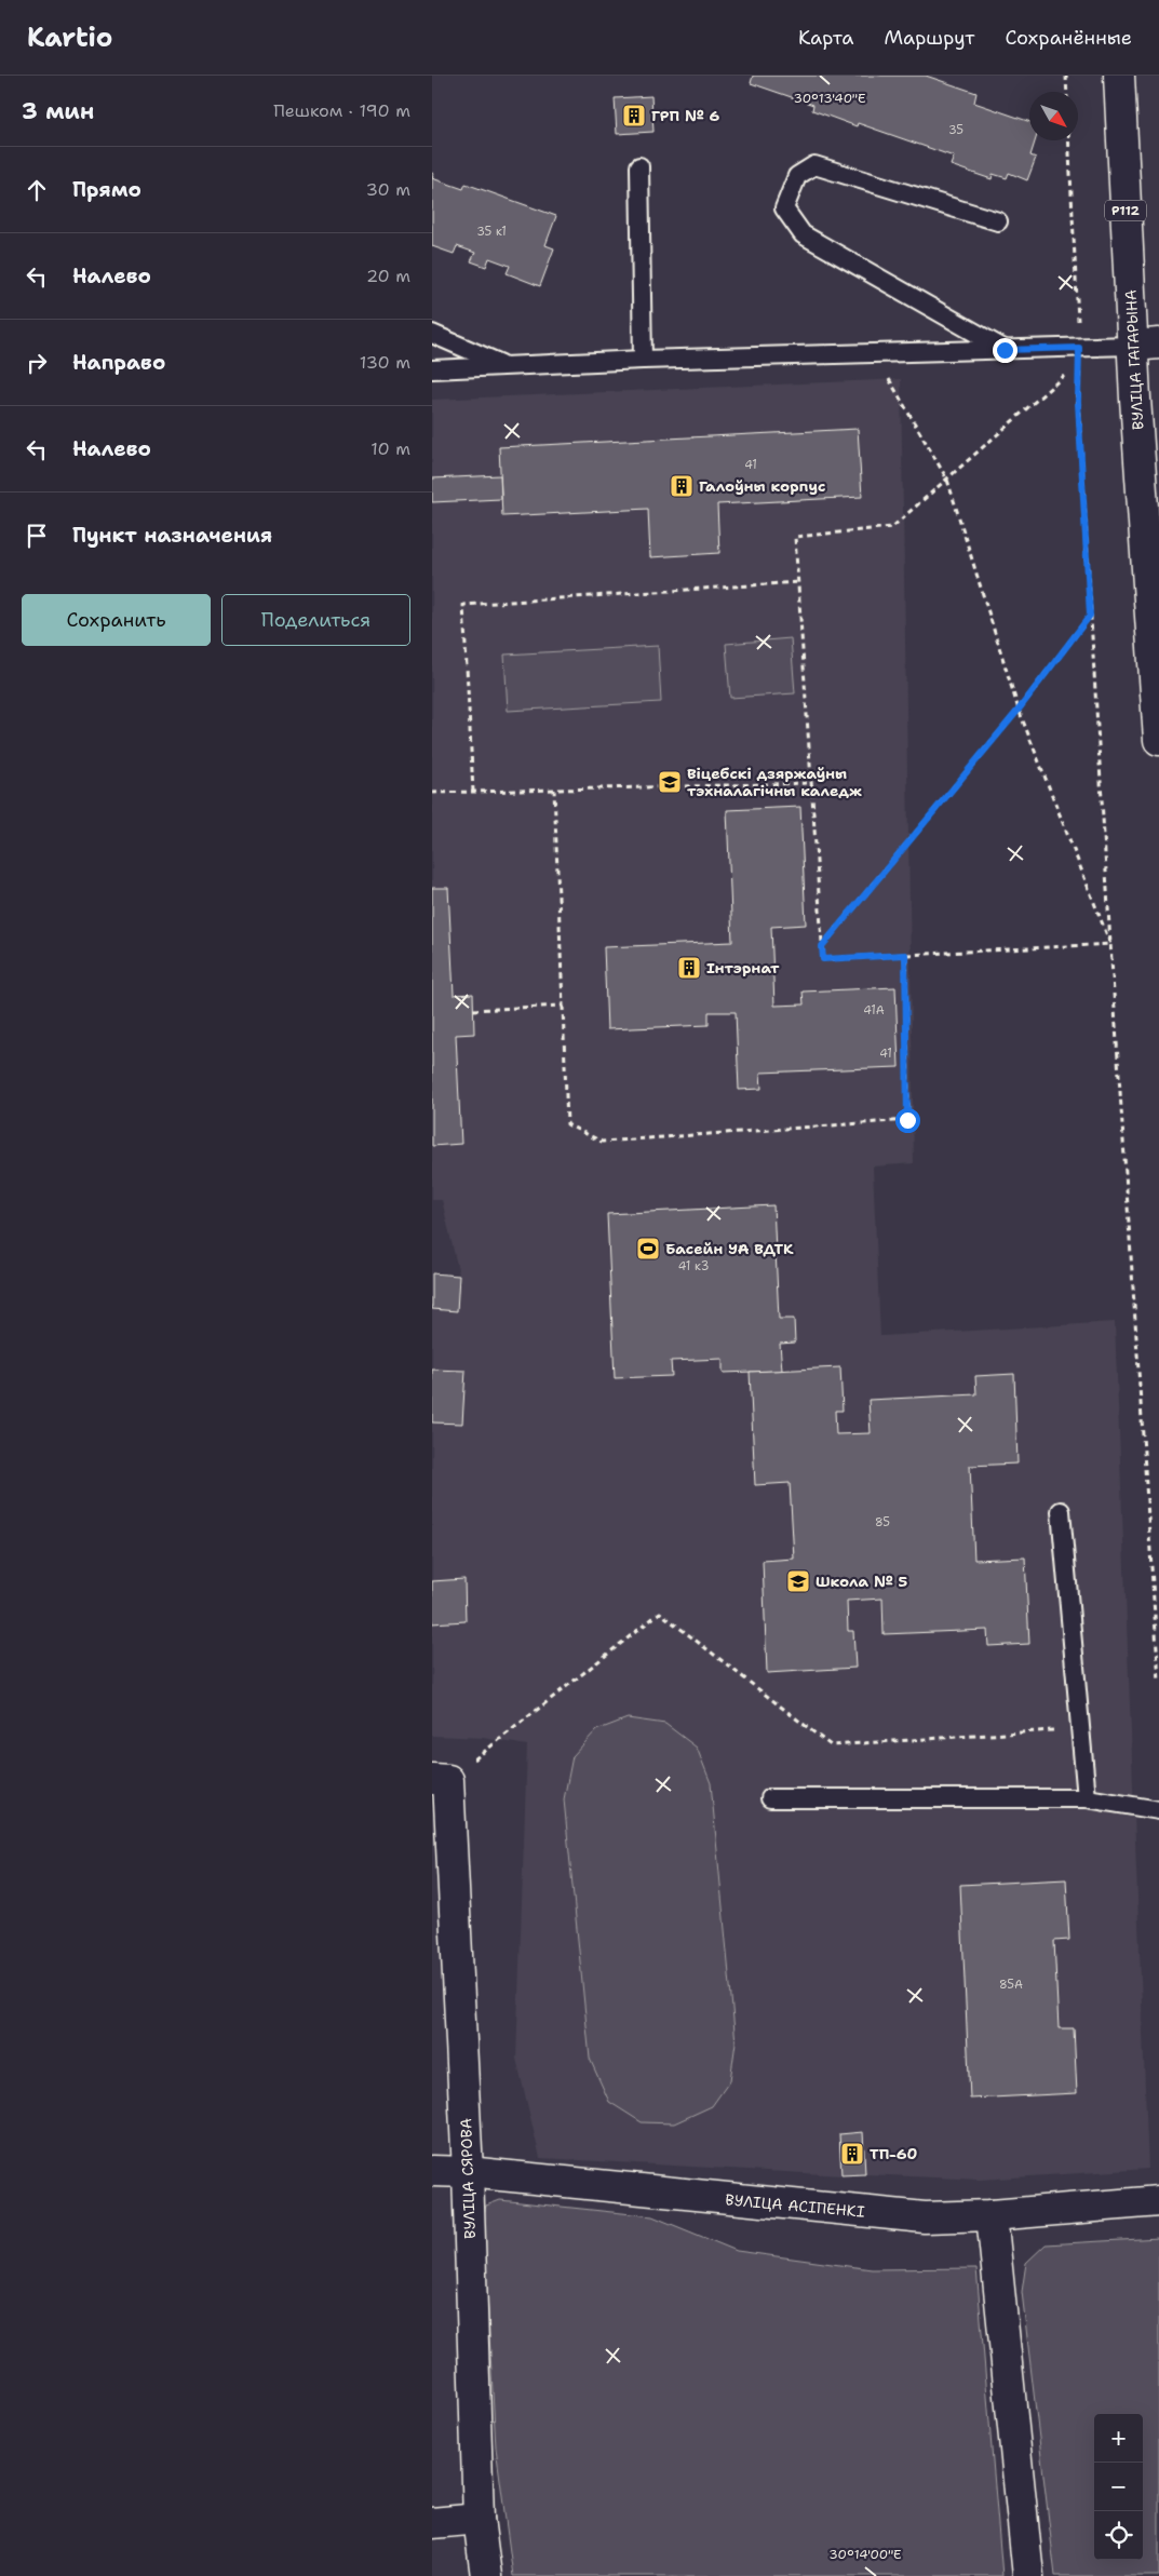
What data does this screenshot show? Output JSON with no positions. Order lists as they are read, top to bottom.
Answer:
{
  "streets": {
    "street": [
      "Р112",
      "ВУЛІЦА ГАГАРЫНА",
      "ВУЛІЦА СЯРОВА",
      "ВУЛІЦА АСІПЕНКІ"
    ]
  },
  "crossings": [
    ["ВУЛІЦА СЯРОВА", "ВУЛІЦА АСІПЕНКІ"]
  ],
  "places": {
    "building": [
      "ГРП № 6",
      "Галоўны корпус",
      "Інтэрнат",
      "ТП-60"
    ],
    "school or university": ["Віцебскі дзяржаўны тэхналагічны каледж", "Школа № 5"],
    "sports": ["Басейн УА ВДТК"]
  },
  "house_numbers": [
    "35",
    "35 к1",
    "41",
    "41А",
    "41",
    "41 к3",
    "85",
    "85А"
  ],
  "north": "bottom right",
  "page": {
    "header": "Kartio",
    "nav": ["Карта", "Маршрут", "Сохранённые"],
    "heading": ["3 мин", "Пешком · 190 m"],
    "list": [
      ["Прямо", "30 m"],
      ["Налево", "20 m"],
      ["Направо", "130 m"],
      ["Налево", "10 m"],
      "Пункт назначения"
    ],
    "buttons": ["Сохранить", "Поделиться"],
    "map_buttons": ["+", "−"]
  },
  "coordinates": ["30°13'40\"E", "30°14'00\"E"]
}
